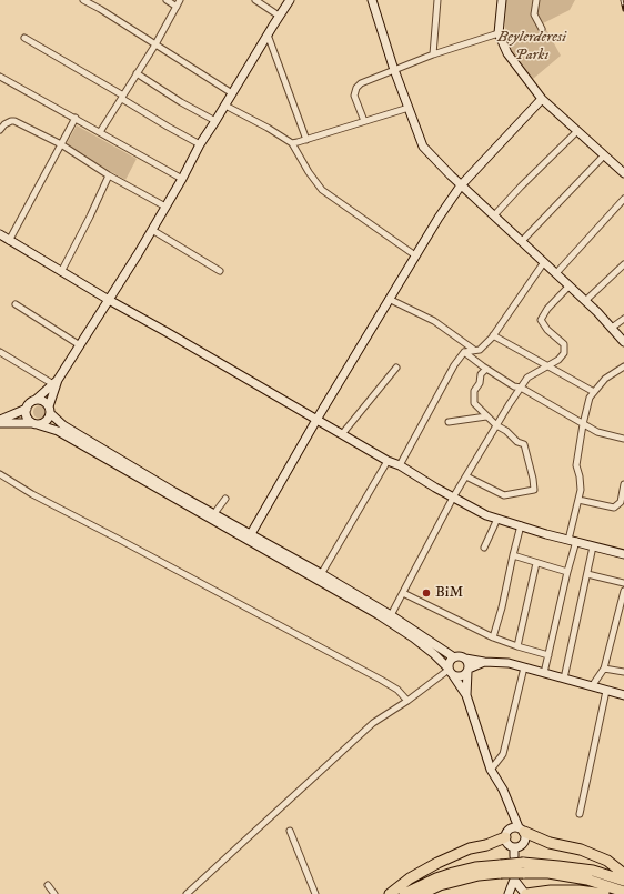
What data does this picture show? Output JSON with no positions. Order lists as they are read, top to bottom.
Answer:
{
  "parks": ["Beylerderesi Parkı"],
  "places": ["BiM"]
}
